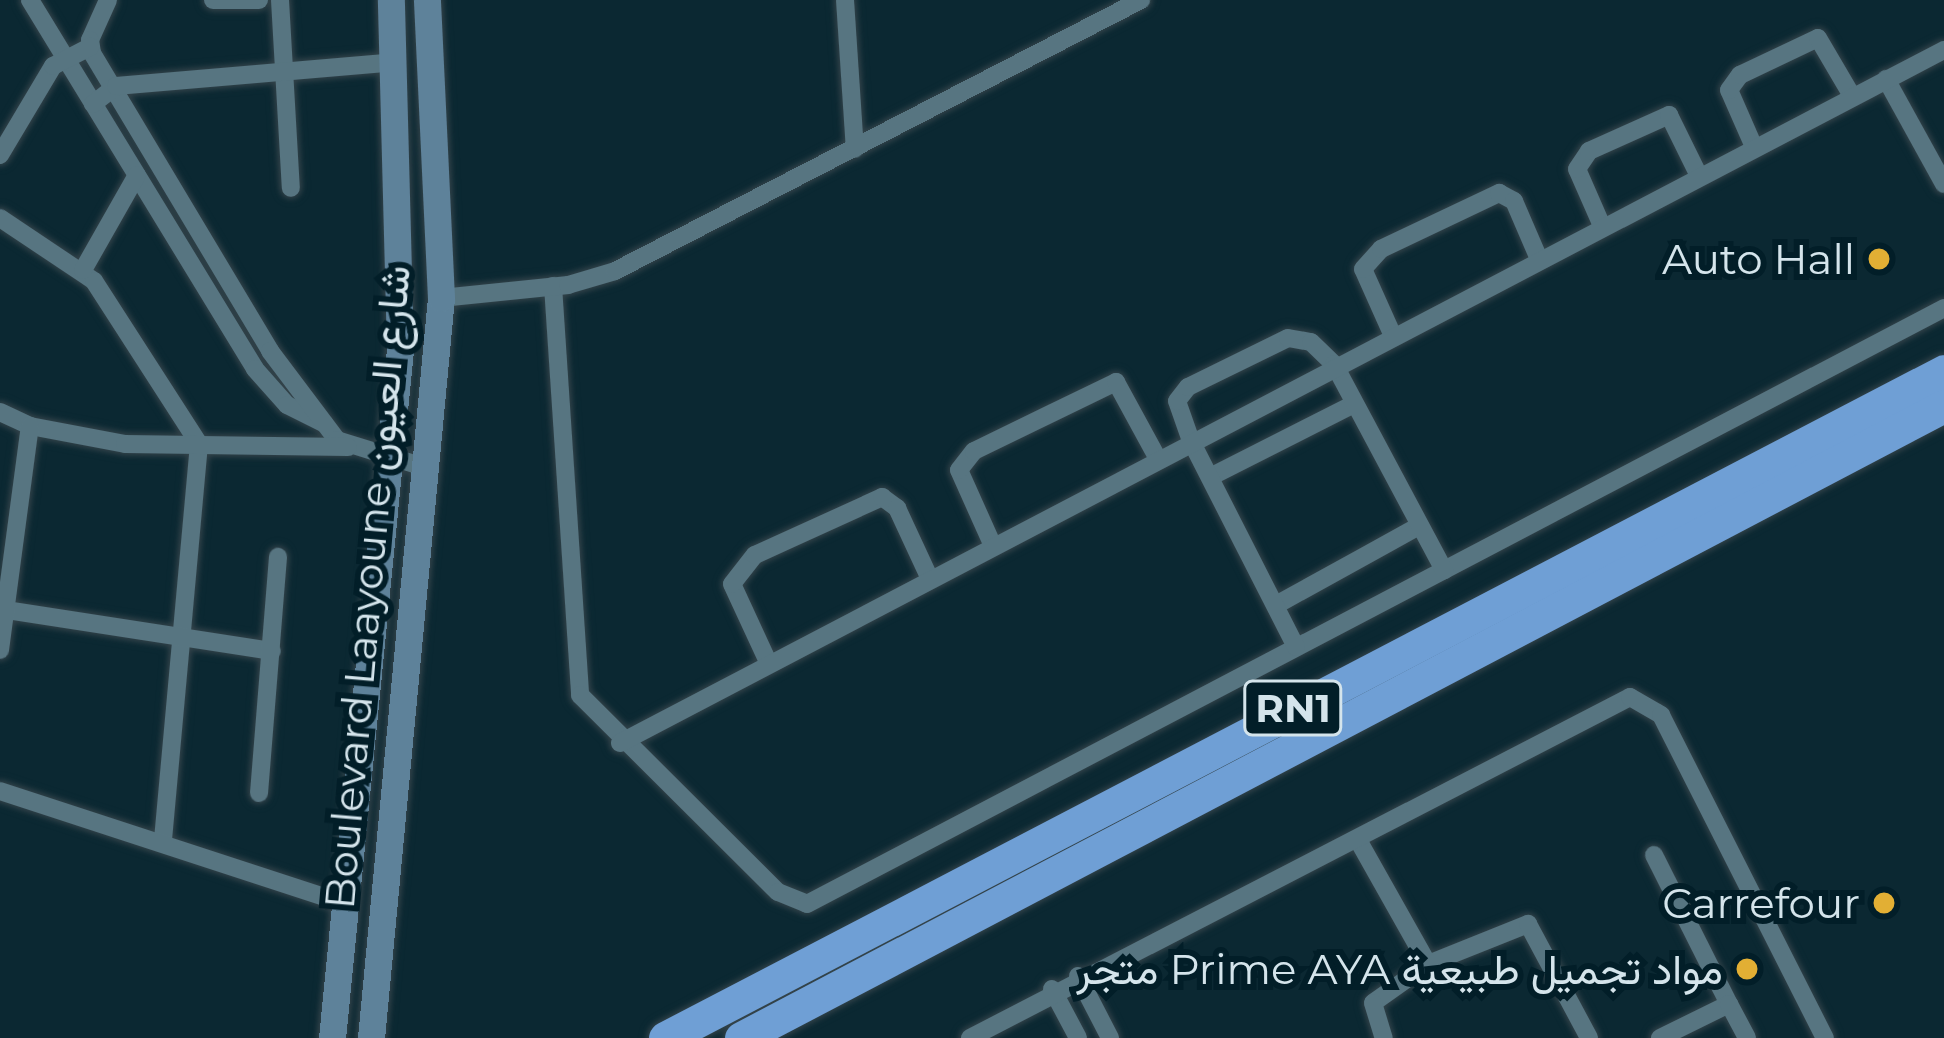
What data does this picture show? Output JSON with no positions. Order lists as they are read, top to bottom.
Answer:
{
  "streets": {
    "highway": ["RN1"],
    "street": ["Boulevard Laayoune شارع العيون"]
  },
  "places": ["Auto Hall", "Carrefour", "متجر Prime AYA مواد تجميل طبيعية"]
}
